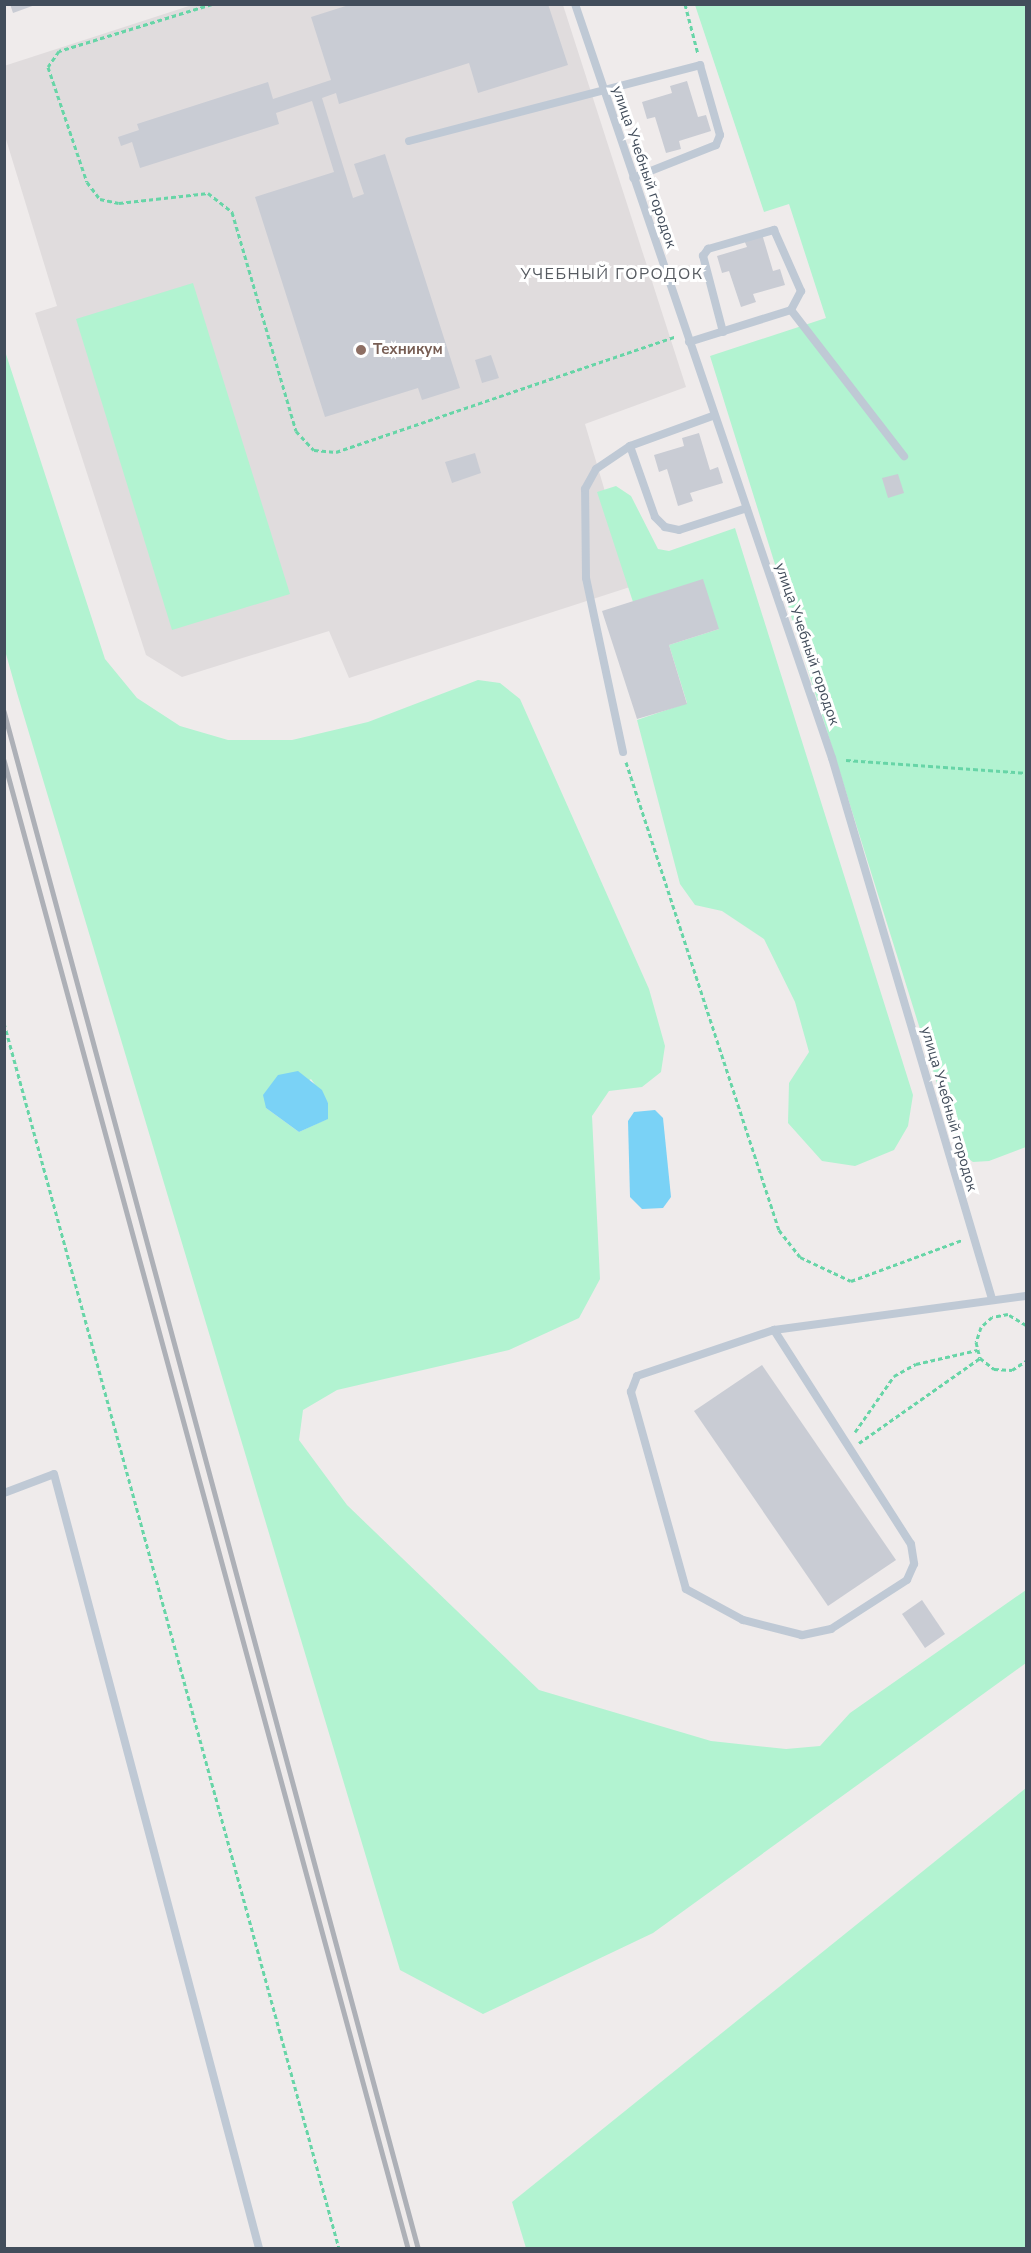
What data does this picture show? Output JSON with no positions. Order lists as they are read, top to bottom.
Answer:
{
  "streets": {
    "lane": ["улица Учебный городок"]
  },
  "districts": ["УЧЕБНЫЙ ГОРОДОК"],
  "places": ["Техникум"]
}
